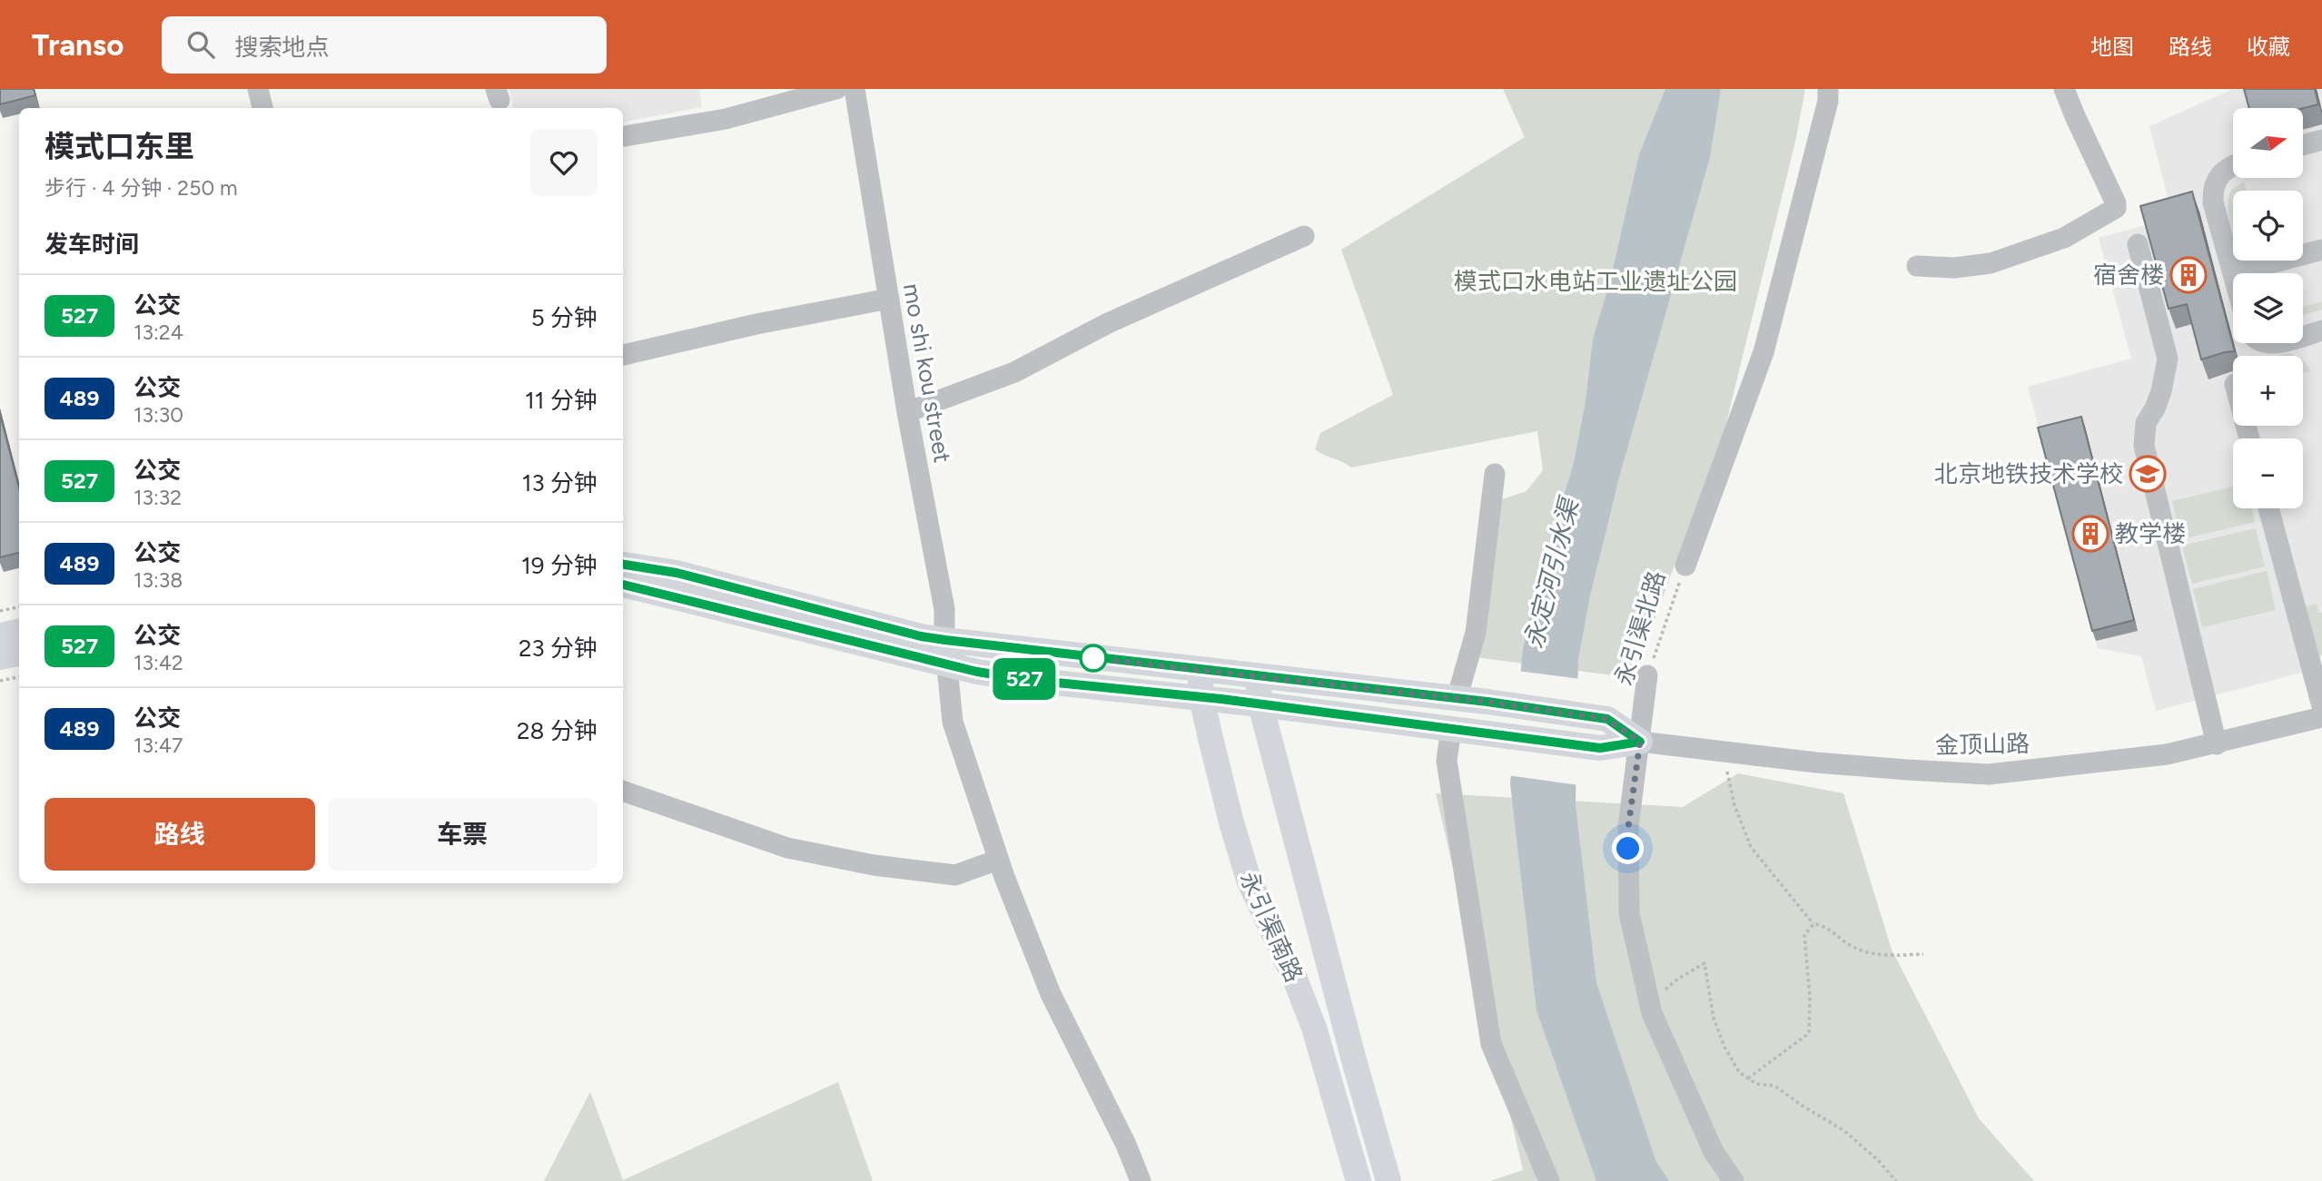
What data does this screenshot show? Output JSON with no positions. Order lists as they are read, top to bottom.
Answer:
{
  "streets": {
    "main road": ["永引渠南路"],
    "street": ["mo shi kou street", "永引渠北路", "金顶山路"]
  },
  "crossings": [
    ["永引渠北路", "金顶山路"]
  ],
  "water": ["永定河引水渠"],
  "parks": ["模式口水电站工业遗址公园"],
  "places": {
    "building": ["宿舍楼", "教学楼"],
    "school or university": ["北京地铁技术学校"]
  },
  "lines": ["bus line 527"],
  "north": "right",
  "page": {
    "header": "Transo",
    "search": "搜索地点",
    "nav": ["地图", "路线", "收藏"],
    "on_map": "527",
    "map_buttons": ["+", "−"],
    "heading": [
      ["模式口东里", "步行 · 4 分钟 · 250 m"],
      "发车时间"
    ],
    "list": [
      {
        "mark": "527",
        "name": "公交",
        "note": "13:24",
        "value": "5 分钟"
      },
      {
        "mark": "489",
        "name": "公交",
        "note": "13:30",
        "value": "11 分钟"
      },
      {
        "mark": "527",
        "name": "公交",
        "note": "13:32",
        "value": "13 分钟"
      },
      {
        "mark": "489",
        "name": "公交",
        "note": "13:38",
        "value": "19 分钟"
      },
      {
        "mark": "527",
        "name": "公交",
        "note": "13:42",
        "value": "23 分钟"
      },
      {
        "mark": "489",
        "name": "公交",
        "note": "13:47",
        "value": "28 分钟"
      }
    ],
    "buttons": ["路线", "车票"]
  }
}
